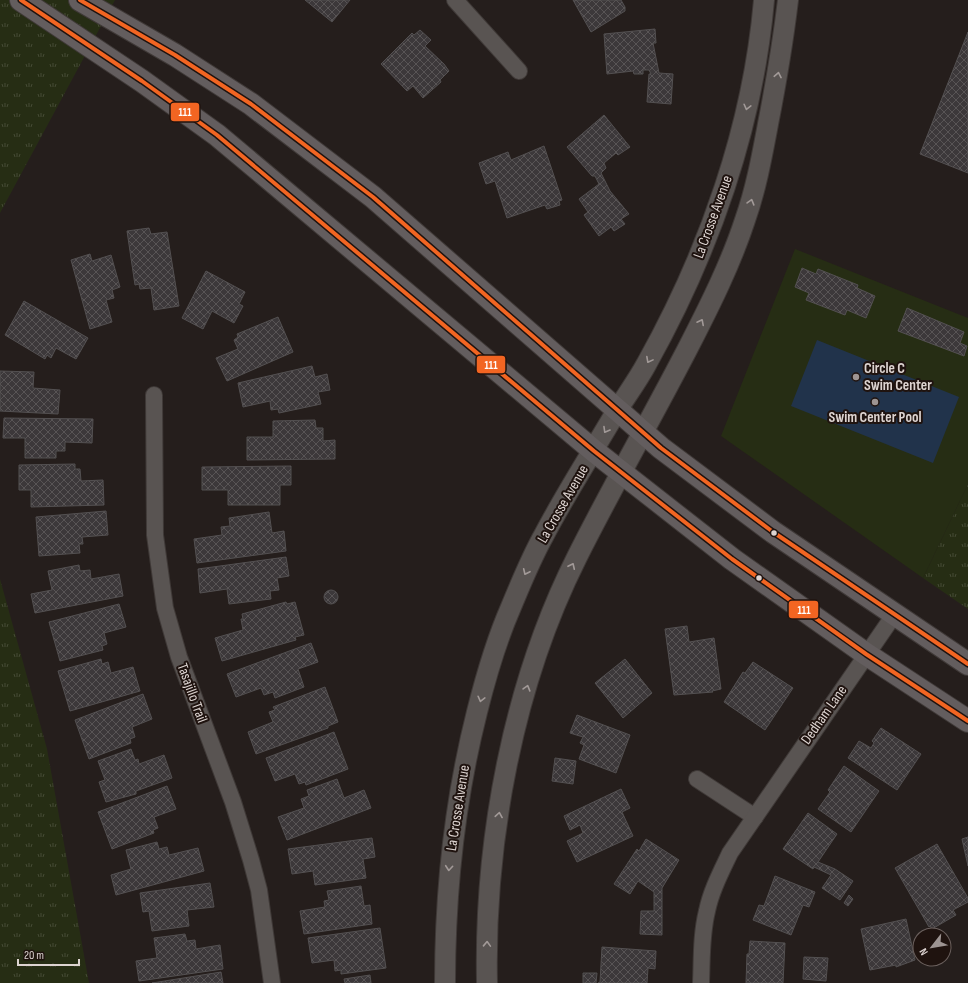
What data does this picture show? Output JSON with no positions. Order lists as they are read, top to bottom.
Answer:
{
  "streets": {
    "street": ["La Crosse Avenue", "Tasajillo Trail", "Dedham Lane"]
  },
  "places": ["Circle C Swim Center", "Swim Center Pool"],
  "lines": ["transit line 111"],
  "scale_bar": "20 m",
  "north": "bottom left"
}
